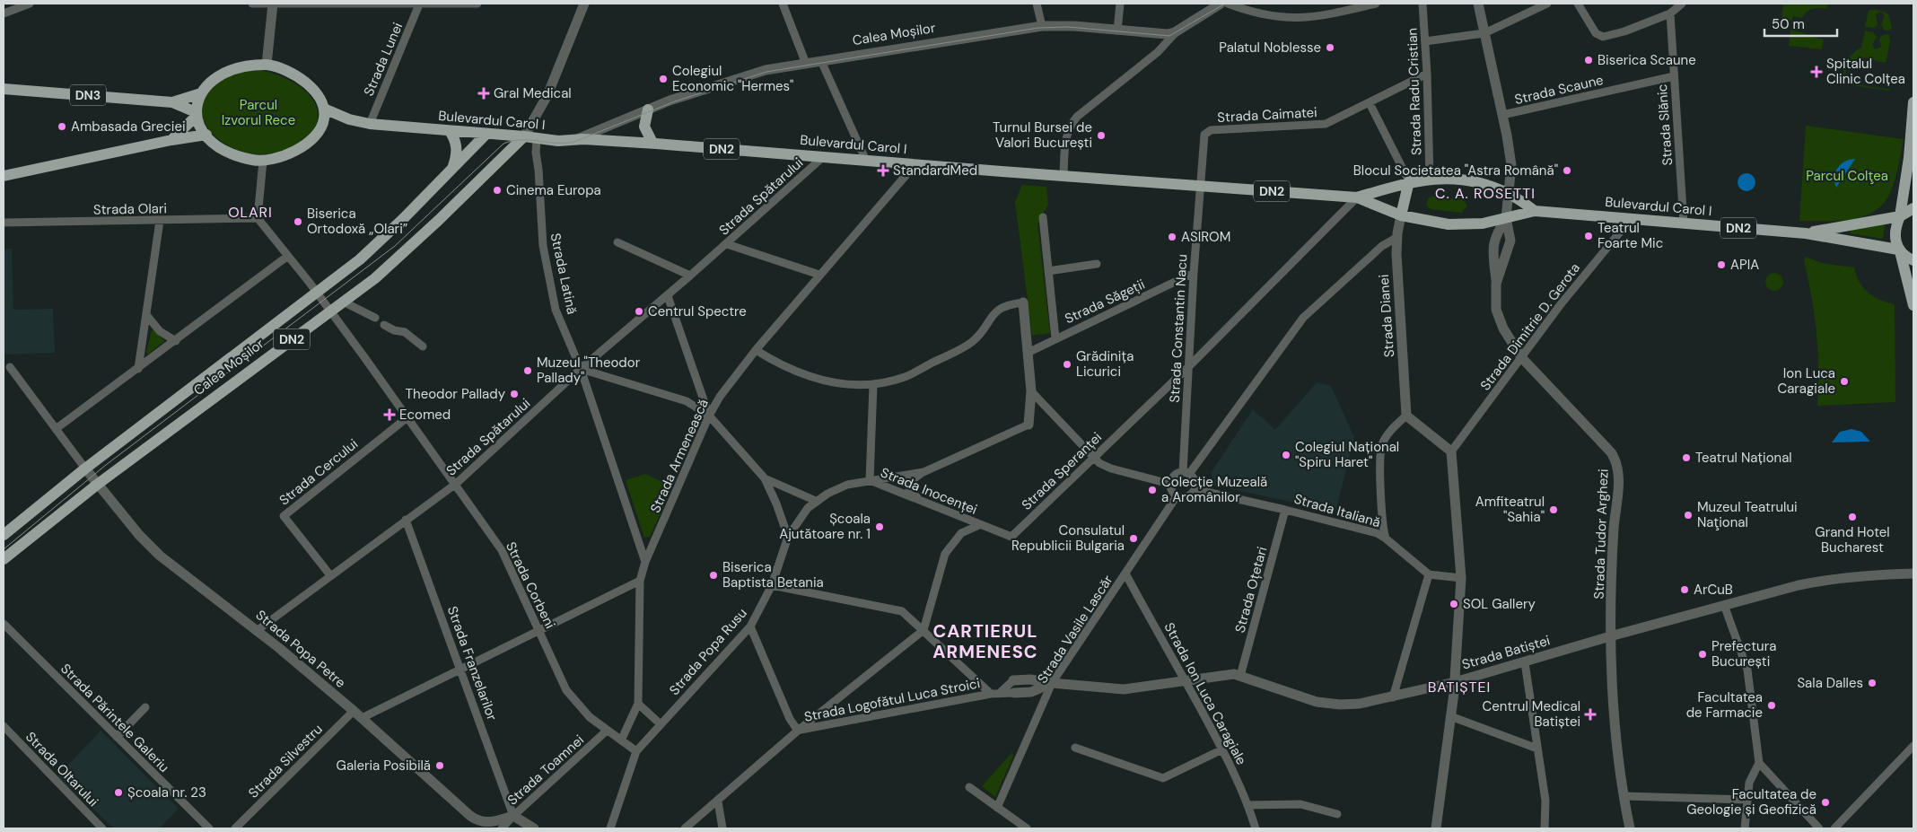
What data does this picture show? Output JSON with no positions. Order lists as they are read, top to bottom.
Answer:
{
  "streets": {
    "main road": [
      "Calea Moșilor",
      "DN3",
      "Bulevardul Carol I",
      "DN2"
    ],
    "street": [
      "Strada Lunei",
      "Strada Scaune",
      "Strada Radu Cristian",
      "Strada Caimatei",
      "Strada Slănic",
      "Strada Spătarului",
      "Strada Olari",
      "Strada Latină",
      "Strada Săgeții",
      "Strada Dianei",
      "Strada Dimitrie D. Gerota",
      "Strada Constantin Nacu",
      "Strada Armenească",
      "Strada Speranței",
      "Strada Cercului",
      "Strada Inocenței",
      "Strada Italiană",
      "Strada Tudor Arghezi",
      "Strada Corbeni",
      "Strada Oțetari",
      "Strada Vasile Lascăr",
      "Strada Popa Petre",
      "Strada Popa Rusu",
      "Strada Batiștei",
      "Strada Franzelarilor",
      "Strada Ion Luca Caragiale",
      "Strada Logofătul Luca Stroici",
      "Strada Părintele Galeriu",
      "Strada Silvestru",
      "Strada Oltarului",
      "Strada Toamnei"
    ]
  },
  "crossings": [
    ["Calea Moșilor", "Bulevardul Carol I"],
    ["Calea Moșilor", "Strada Corbeni"],
    ["Calea Moșilor", "Strada Popa Petre"],
    ["Strada Lunei", "Bulevardul Carol I"],
    ["Strada Scaune", "Strada Slănic"],
    ["Strada Radu Cristian", "Strada Caimatei"],
    ["Strada Radu Cristian", "DN2"],
    ["DN3", "Bulevardul Carol I"],
    ["Strada Caimatei", "Bulevardul Carol I"],
    ["Strada Caimatei", "Strada Constantin Nacu"],
    ["Bulevardul Carol I", "Strada Slănic"],
    ["Bulevardul Carol I", "DN2"],
    ["Bulevardul Carol I", "Strada Spătarului"],
    ["Bulevardul Carol I", "Strada Latină"],
    ["Bulevardul Carol I", "Strada Dimitrie D. Gerota"],
    ["Bulevardul Carol I", "Strada Constantin Nacu"],
    ["Bulevardul Carol I", "Strada Armenească"],
    ["Bulevardul Carol I", "Strada Speranței"],
    ["DN2", "Strada Dianei"],
    ["DN2", "Strada Speranței"],
    ["DN2", "Strada Tudor Arghezi"],
    ["Strada Spătarului", "Strada Latină"],
    ["Strada Spătarului", "Strada Cercului"],
    ["Strada Spătarului", "Strada Corbeni"],
    ["Strada Spătarului", "Strada Popa Petre"],
    ["Strada Spătarului", "Strada Franzelarilor"],
    ["Strada Latină", "Strada Armenească"],
    ["Strada Săgeții", "Strada Constantin Nacu"],
    ["Strada Dimitrie D. Gerota", "Strada Tudor Arghezi"],
    ["Strada Constantin Nacu", "Strada Speranței"],
    ["Strada Constantin Nacu", "Strada Italiană"],
    ["Strada Constantin Nacu", "Strada Vasile Lascăr"],
    ["Strada Armenească", "Strada Corbeni"],
    ["Strada Speranței", "Strada Inocenței"],
    ["Strada Cercului", "Strada Corbeni"],
    ["Strada Inocenței", "Strada Popa Rusu"],
    ["Strada Italiană", "Strada Oțetari"],
    ["Strada Italiană", "Strada Vasile Lascăr"],
    ["Strada Tudor Arghezi", "Strada Batiștei"],
    ["Strada Corbeni", "Strada Popa Rusu"],
    ["Strada Corbeni", "Strada Toamnei"],
    ["Strada Oțetari", "Strada Batiștei"],
    ["Strada Vasile Lascăr", "Strada Batiștei"],
    ["Strada Vasile Lascăr", "Strada Ion Luca Caragiale"],
    ["Strada Popa Petre", "Strada Franzelarilor"],
    ["Strada Popa Petre", "Strada Silvestru"],
    ["Strada Popa Petre", "Strada Toamnei"],
    ["Strada Batiștei", "Strada Ion Luca Caragiale"],
    ["Strada Batiștei", "Strada Logofătul Luca Stroici"],
    ["Strada Franzelarilor", "Strada Toamnei"]
  ],
  "districts": [
    "C. A. ROSETTI",
    "OLARI",
    "CARTIERUL ARMENESC",
    "BATIȘTEI"
  ],
  "parks": ["Parcul Izvorul Rece", "Parcul Colţea"],
  "places": {
    "other": [
      "Palatul Noblesse",
      "Biserica Scaune",
      "Colegiul Economic \"Hermes\"",
      "Ambasada Greciei",
      "Turnul Bursei de Valori București",
      "Blocul Societatea \"Astra Română\"",
      "Cinema Europa",
      "Biserica Ortodoxă „Olari”",
      "Teatrul Foarte Mic",
      "ASIROM",
      "APIA",
      "Centrul Spectre",
      "Grădinița Licurici",
      "Muzeul \"Theodor Pallady\"",
      "Ion Luca Caragiale",
      "Theodor Pallady",
      "Colegiul Național \"Spiru Haret\"",
      "Teatrul Național",
      "Colecție Muzeală a Aromânilor",
      "Amfiteatrul \"Sahia\"",
      "Muzeul Teatrului Naţional",
      "Grand Hotel Bucharest",
      "Școala Ajutătoare nr. 1",
      "Consulatul Republicii Bulgaria",
      "Biserica Baptista Betania",
      "ArCuB",
      "SOL Gallery",
      "Prefectura București",
      "Sala Dalles",
      "Facultatea de Farmacie",
      "Galeria Posibilă",
      "Școala nr. 23",
      "Facultatea de Geologie și Geofizică"
    ],
    "health": [
      "Spitalul Clinic Colțea",
      "Gral Medical",
      "StandardMed",
      "Ecomed",
      "Centrul Medical Batiștei"
    ]
  },
  "scale_bar": "50 m"
}
